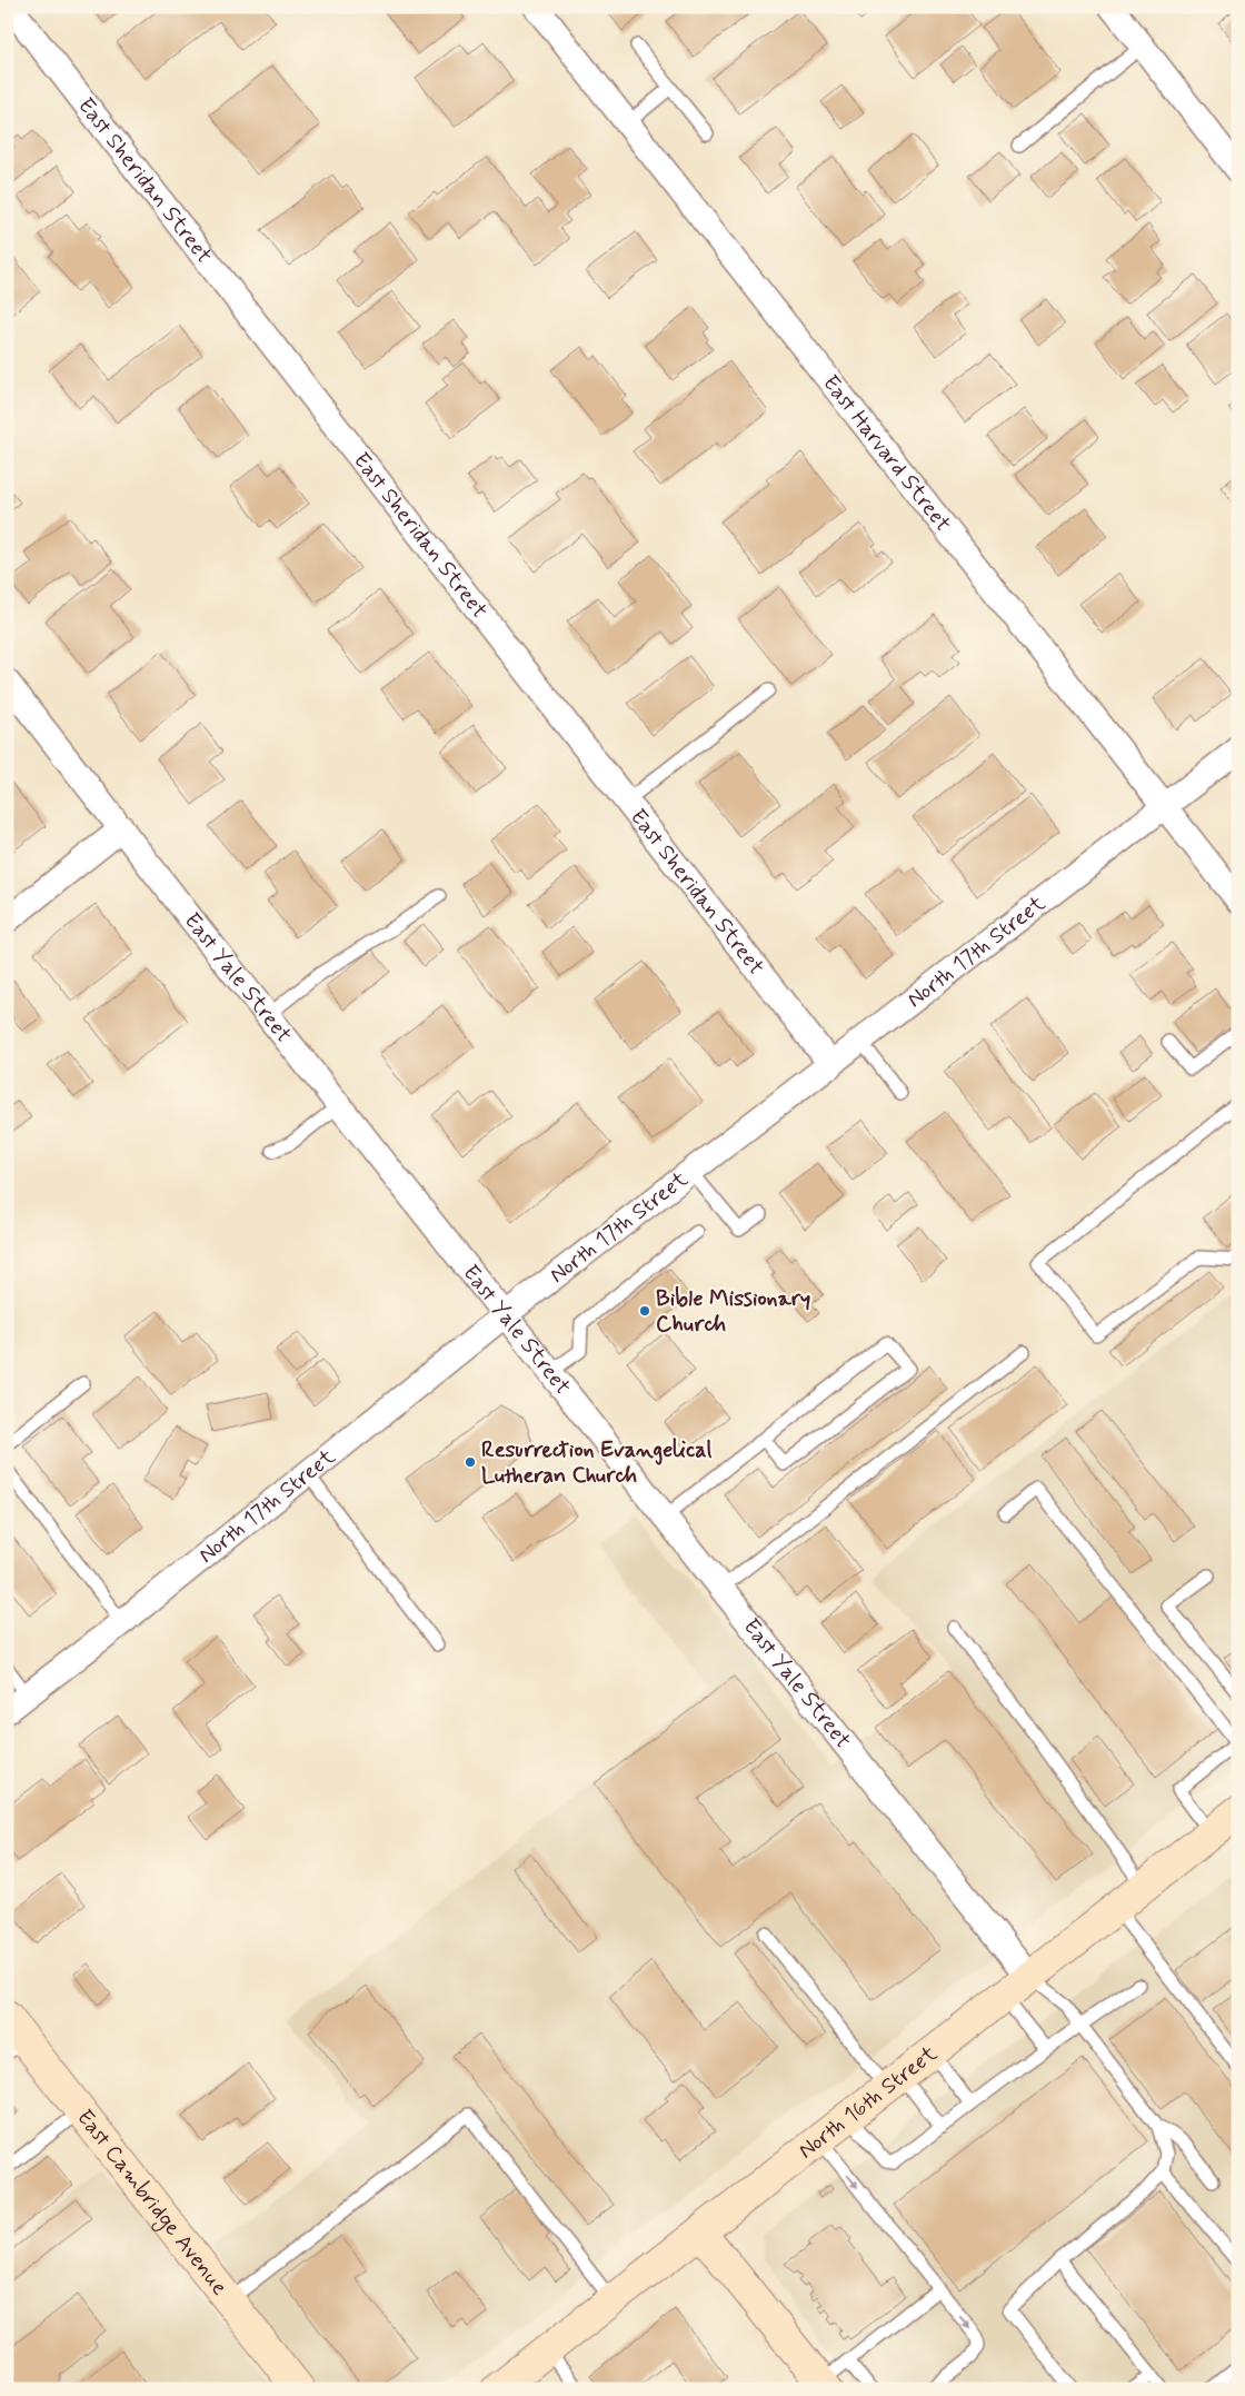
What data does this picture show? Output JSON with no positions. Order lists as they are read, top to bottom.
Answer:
{
  "streets": {
    "main road": ["North 16th Street", "East Cambridge Avenue"],
    "street": [
      "East Sheridan Street",
      "East Harvard Street",
      "North 17th Street",
      "East Yale Street"
    ]
  },
  "crossings": [
    ["East Sheridan Street", "North 17th Street"],
    ["East Harvard Street", "North 17th Street"],
    ["North 17th Street", "East Yale Street"],
    ["East Yale Street", "North 16th Street"]
  ],
  "places": ["Bible Missionary Church", "Resurrection Evangelical Lutheran Church"]
}
